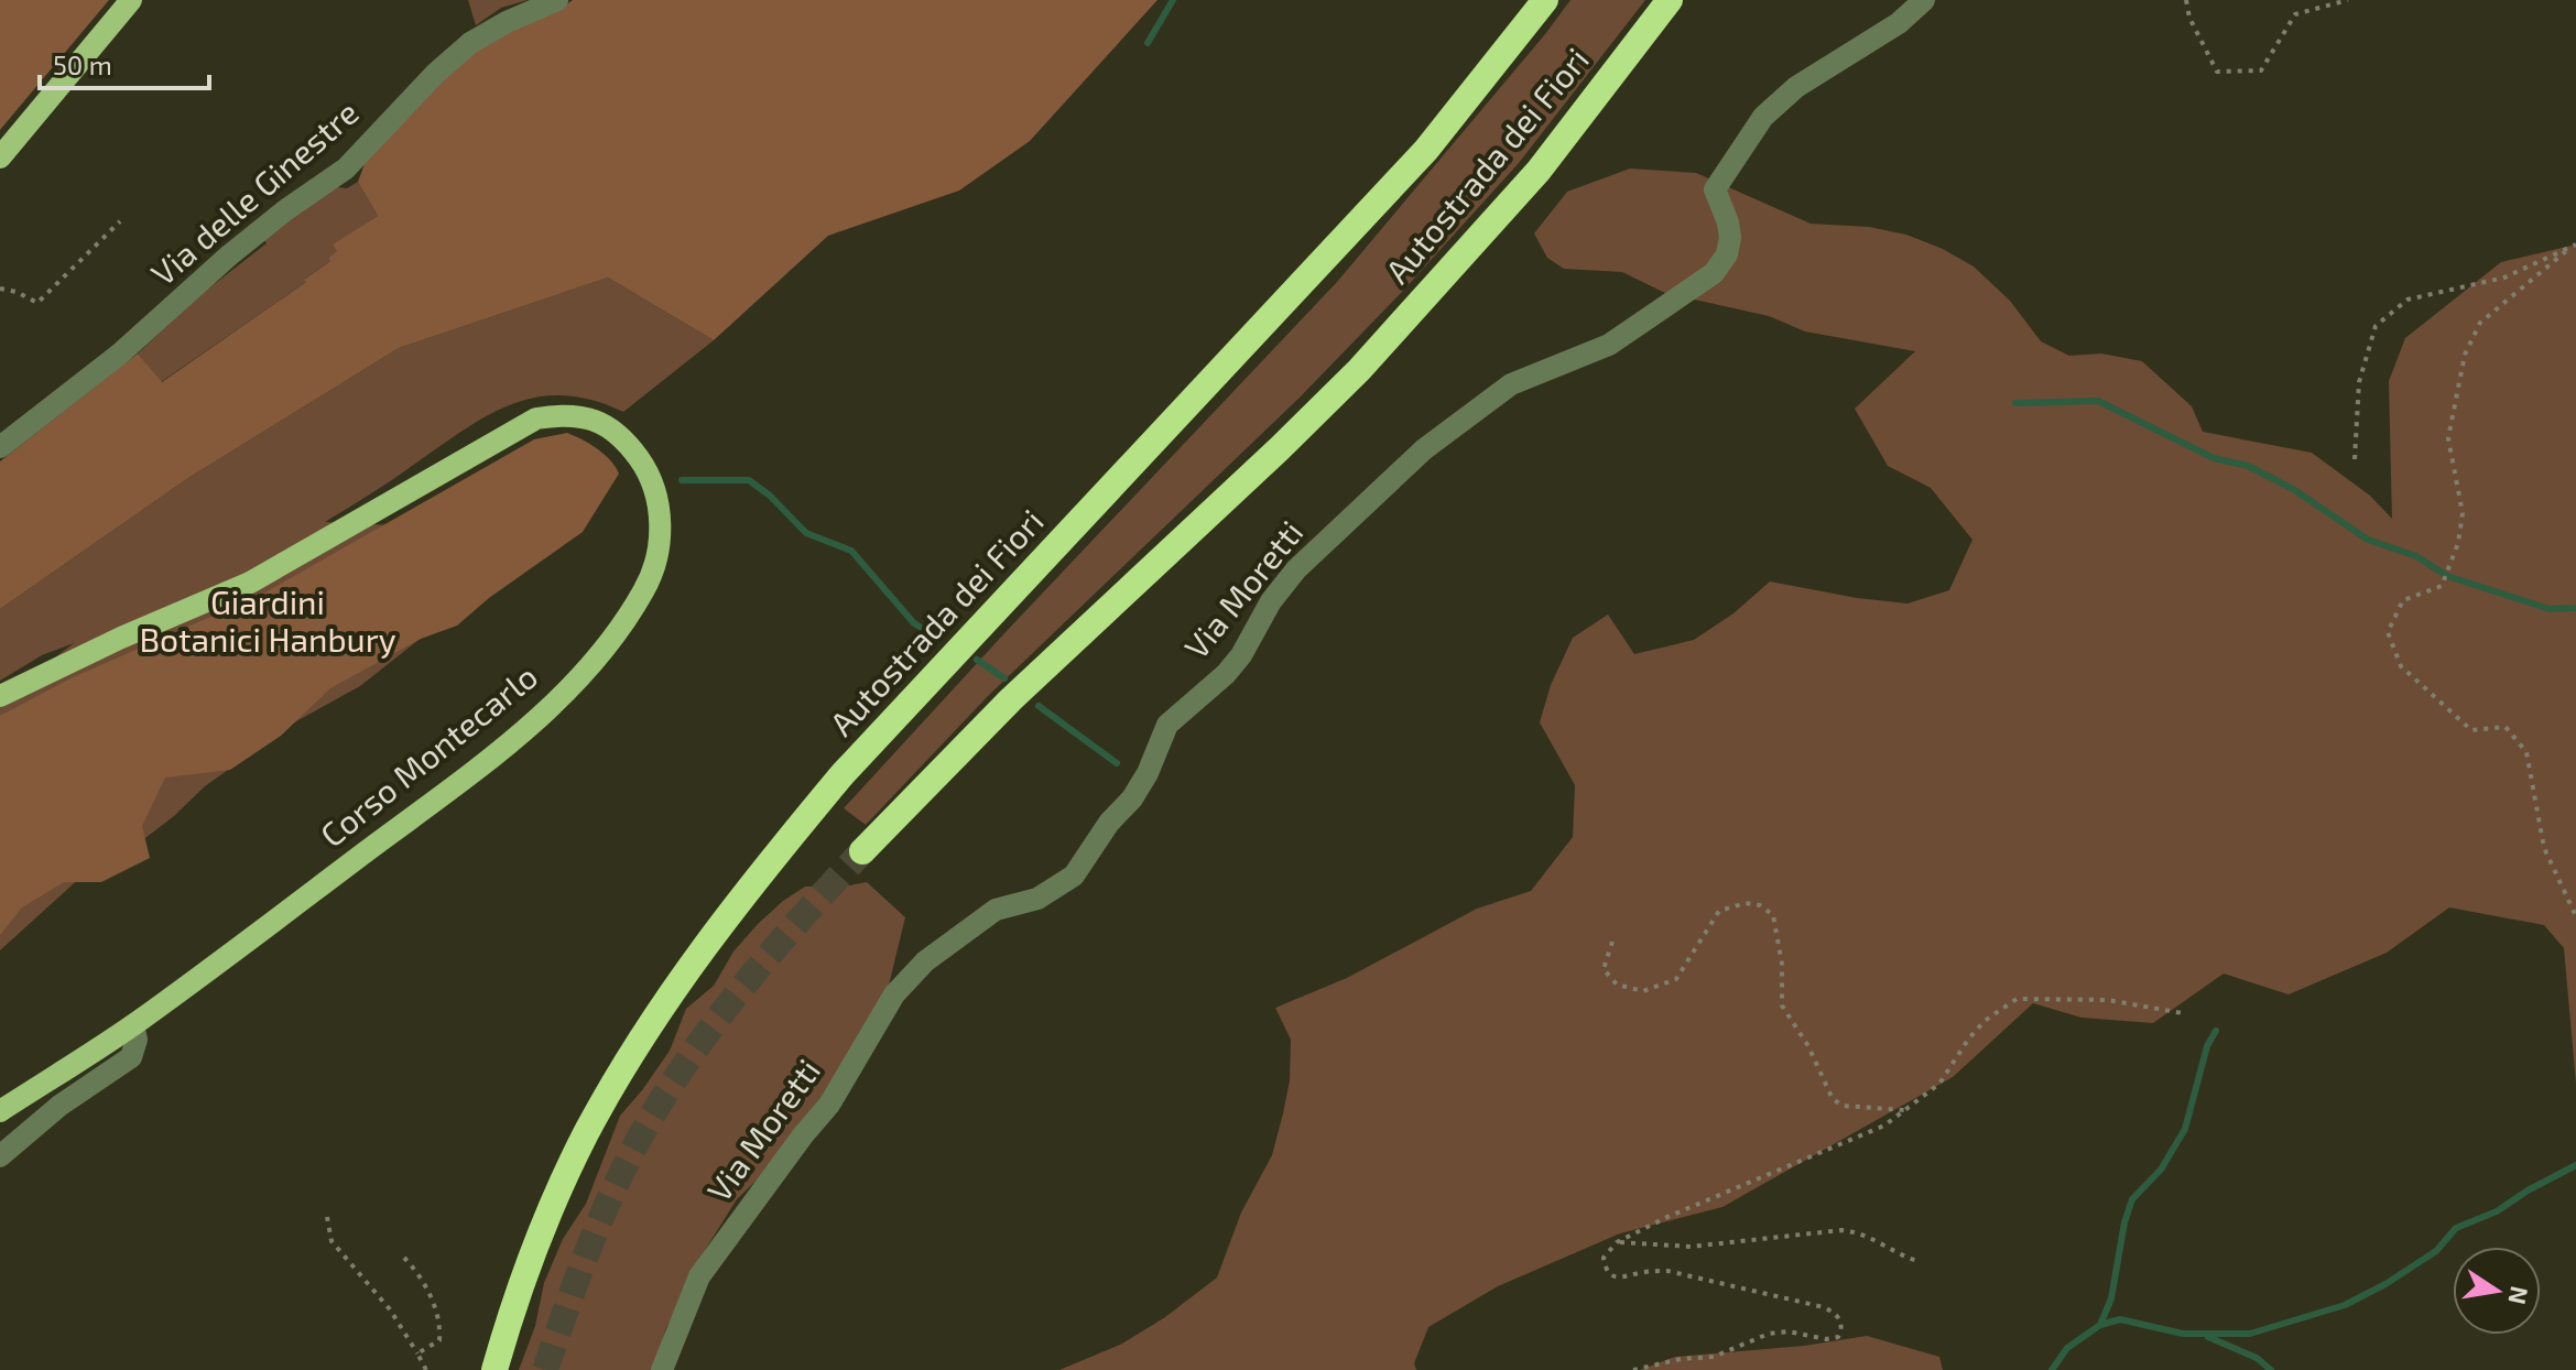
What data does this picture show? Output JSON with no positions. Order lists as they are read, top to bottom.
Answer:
{
  "streets": {
    "highway": ["Autostrada dei Fiori"],
    "main road": ["Corso Montecarlo"],
    "street": ["Via delle Ginestre", "Via Moretti"]
  },
  "parks": ["Giardini Botanici Hanbury"],
  "scale_bar": "50 m",
  "north": "right"
}
